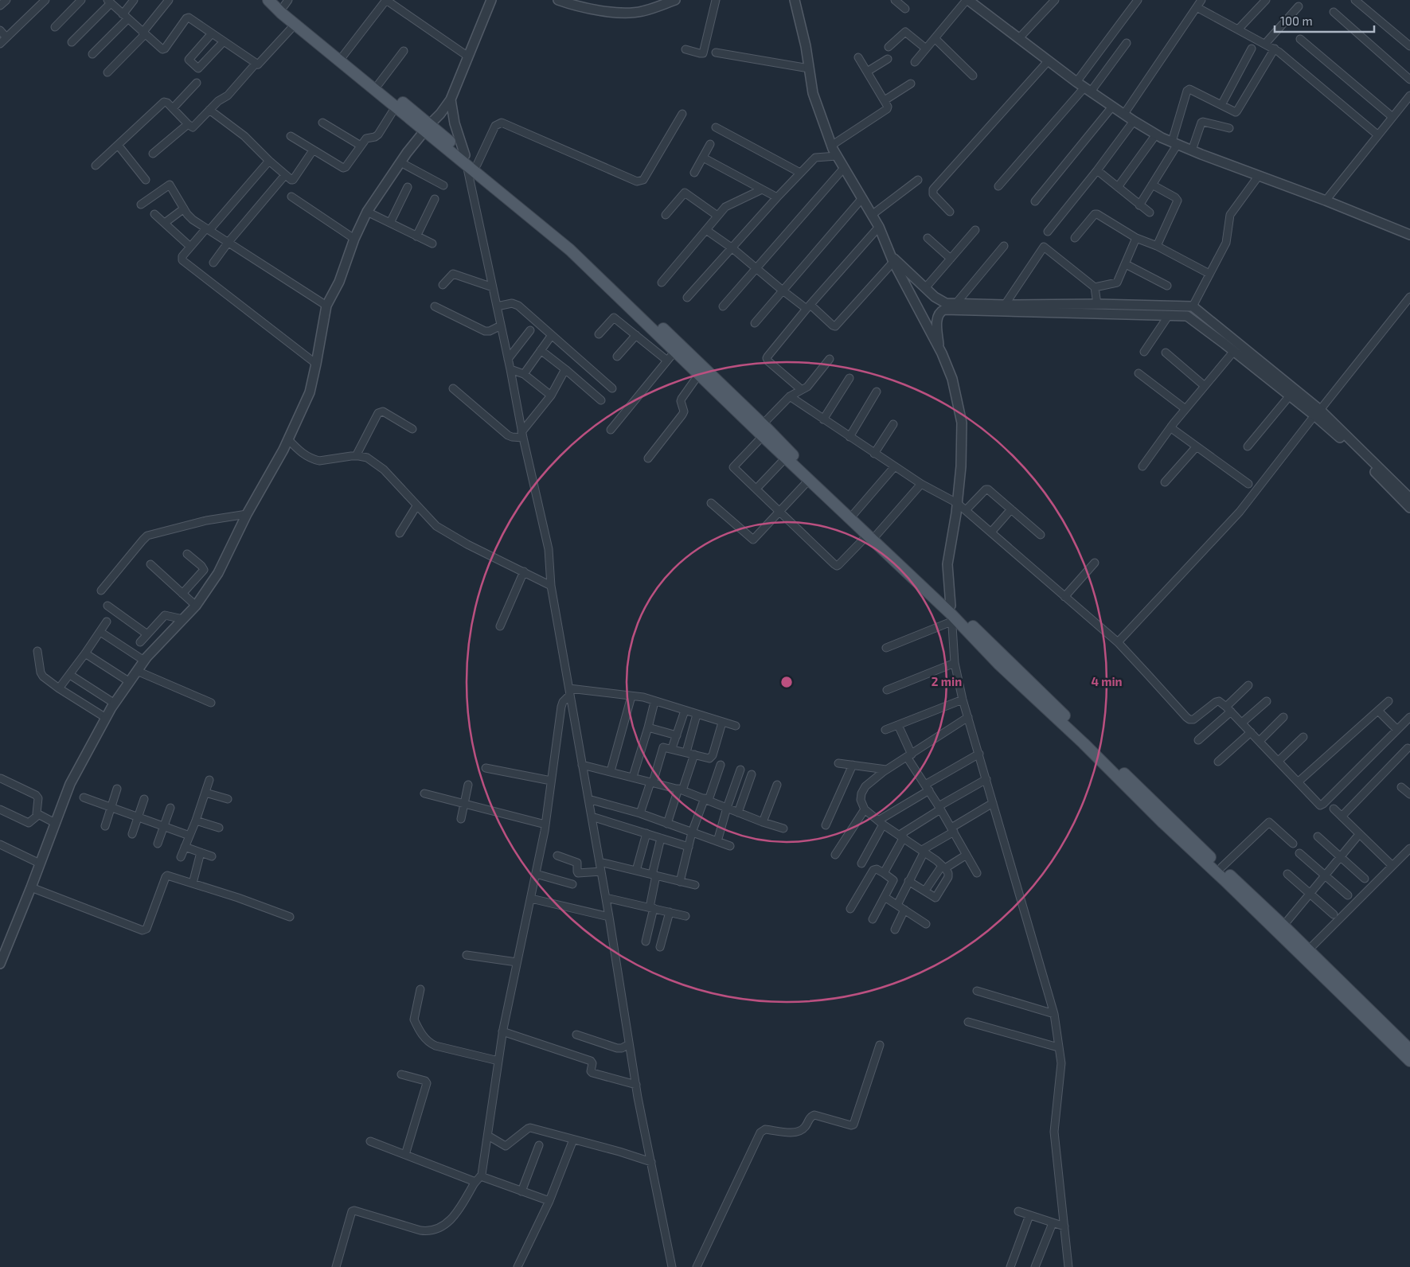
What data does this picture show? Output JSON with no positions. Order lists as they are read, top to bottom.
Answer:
{
  "scale_bar": "100 m",
  "rings": ["2 min", "4 min"]
}
